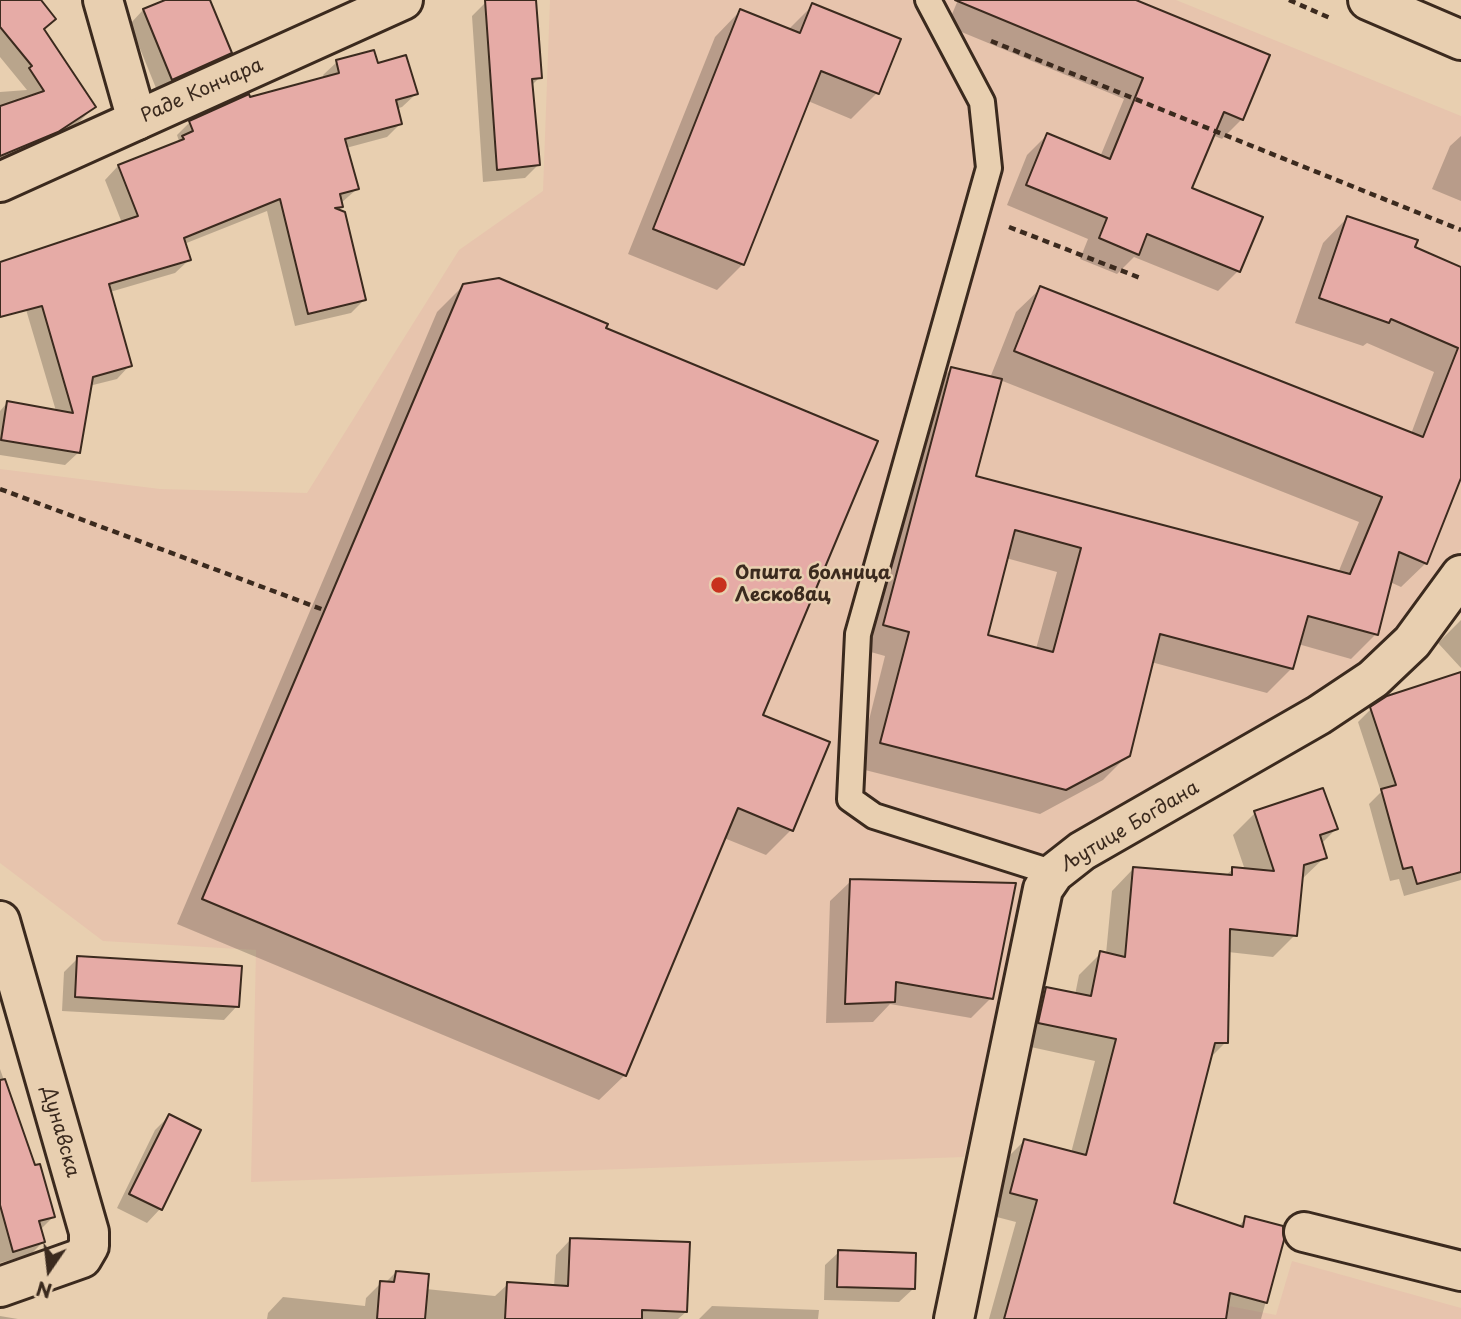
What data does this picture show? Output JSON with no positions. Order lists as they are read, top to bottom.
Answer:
{
  "streets": {
    "street": ["Раде Кончара", "Љутице Богдана", "Дунавска"]
  },
  "places": ["Општа болница Лесковац"],
  "north": "bottom"
}
